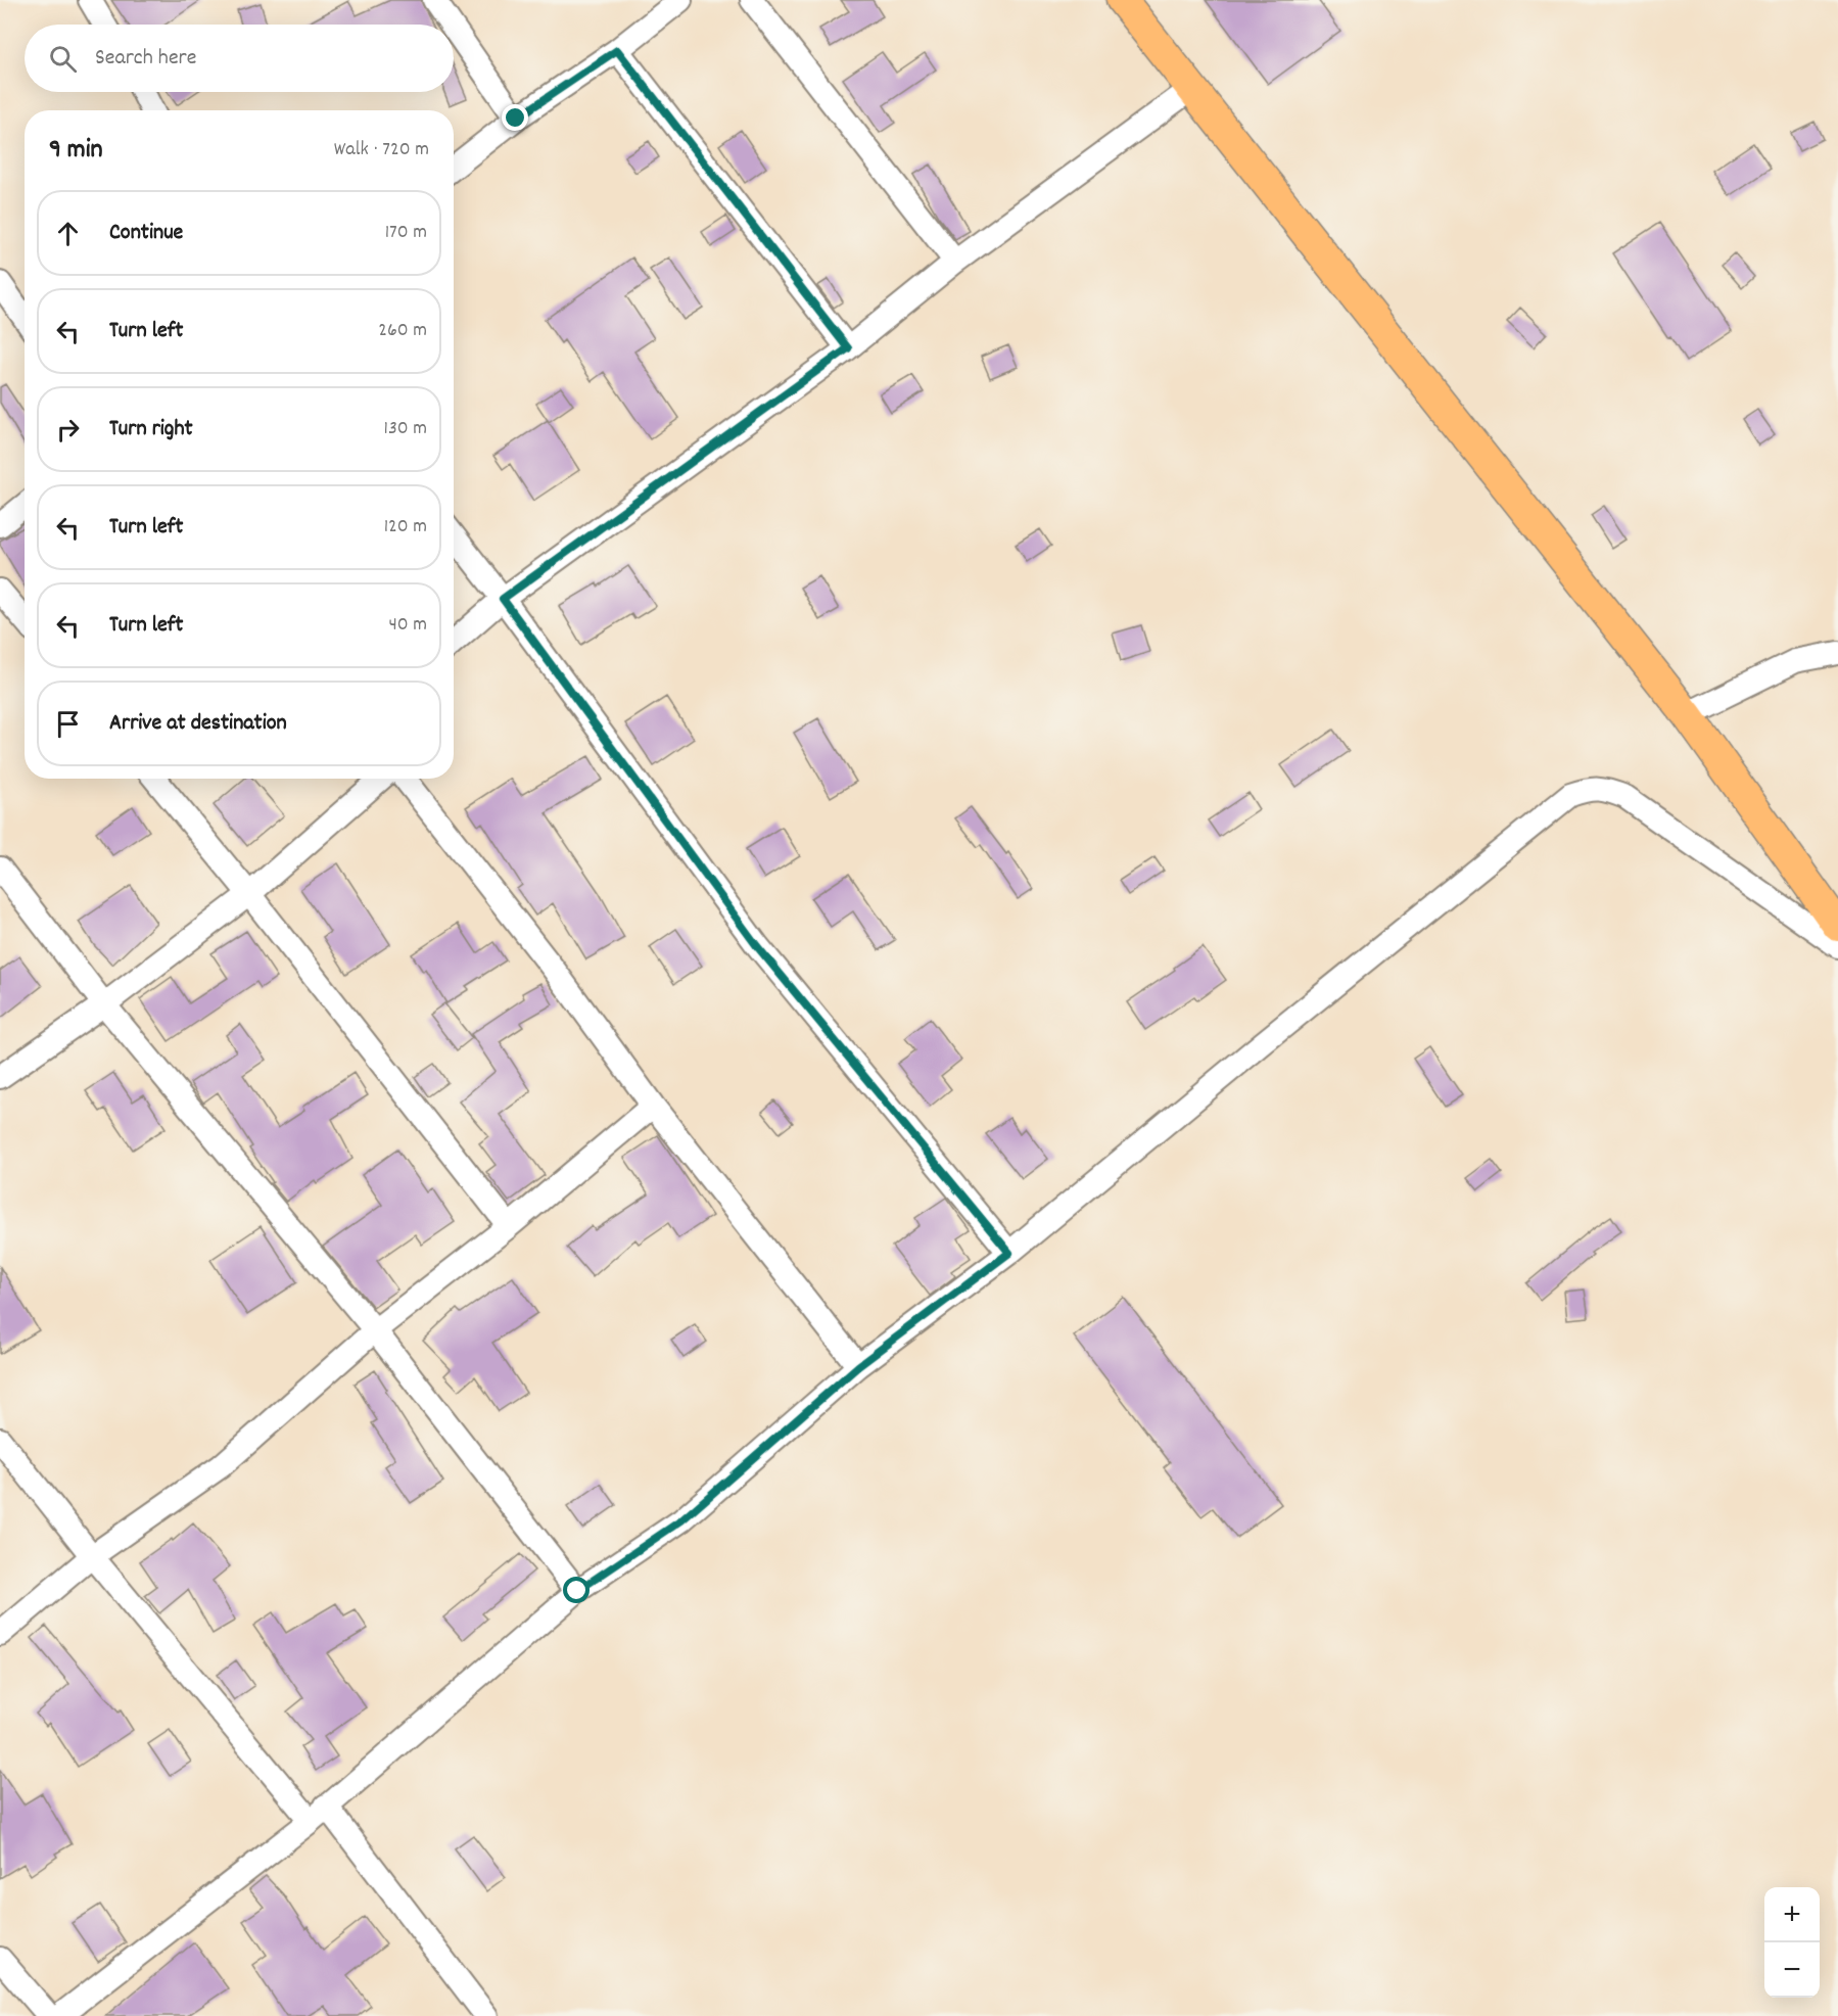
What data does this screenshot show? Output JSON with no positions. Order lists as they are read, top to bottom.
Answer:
{
  "page": {
    "search": "Search here",
    "heading": ["9 min", "Walk · 720 m"],
    "list": [
      ["Continue", "170 m"],
      ["Turn left", "260 m"],
      ["Turn right", "130 m"],
      ["Turn left", "120 m"],
      ["Turn left", "40 m"],
      "Arrive at destination"
    ],
    "map_buttons": ["+", "−"]
  }
}
